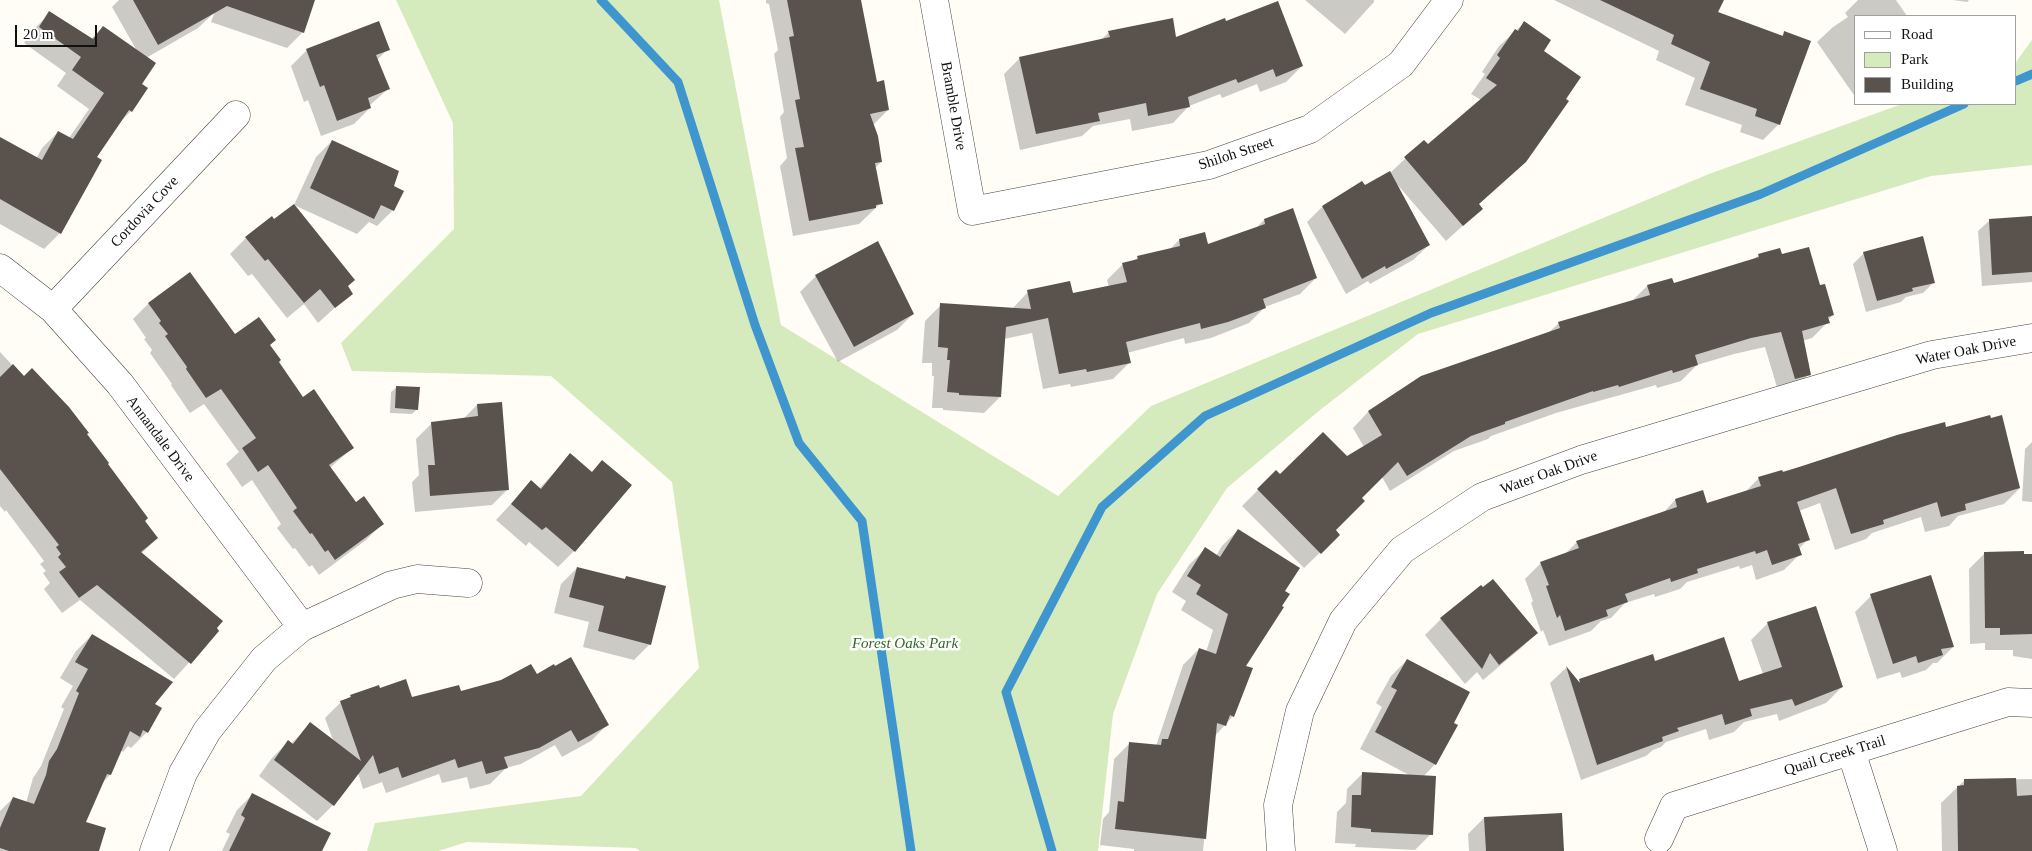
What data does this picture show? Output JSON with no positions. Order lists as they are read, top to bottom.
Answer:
{
  "streets": {
    "street": [
      "Bramble Drive",
      "Shiloh Street",
      "Cordovia Cove",
      "Water Oak Drive",
      "Annandale Drive",
      "Quail Creek Trail"
    ]
  },
  "crossings": [
    ["Bramble Drive", "Shiloh Street"],
    ["Cordovia Cove", "Annandale Drive"]
  ],
  "parks": ["Forest Oaks Park"],
  "legend": ["Road", "Park", "Building"],
  "scale_bar": "20 m"
}
